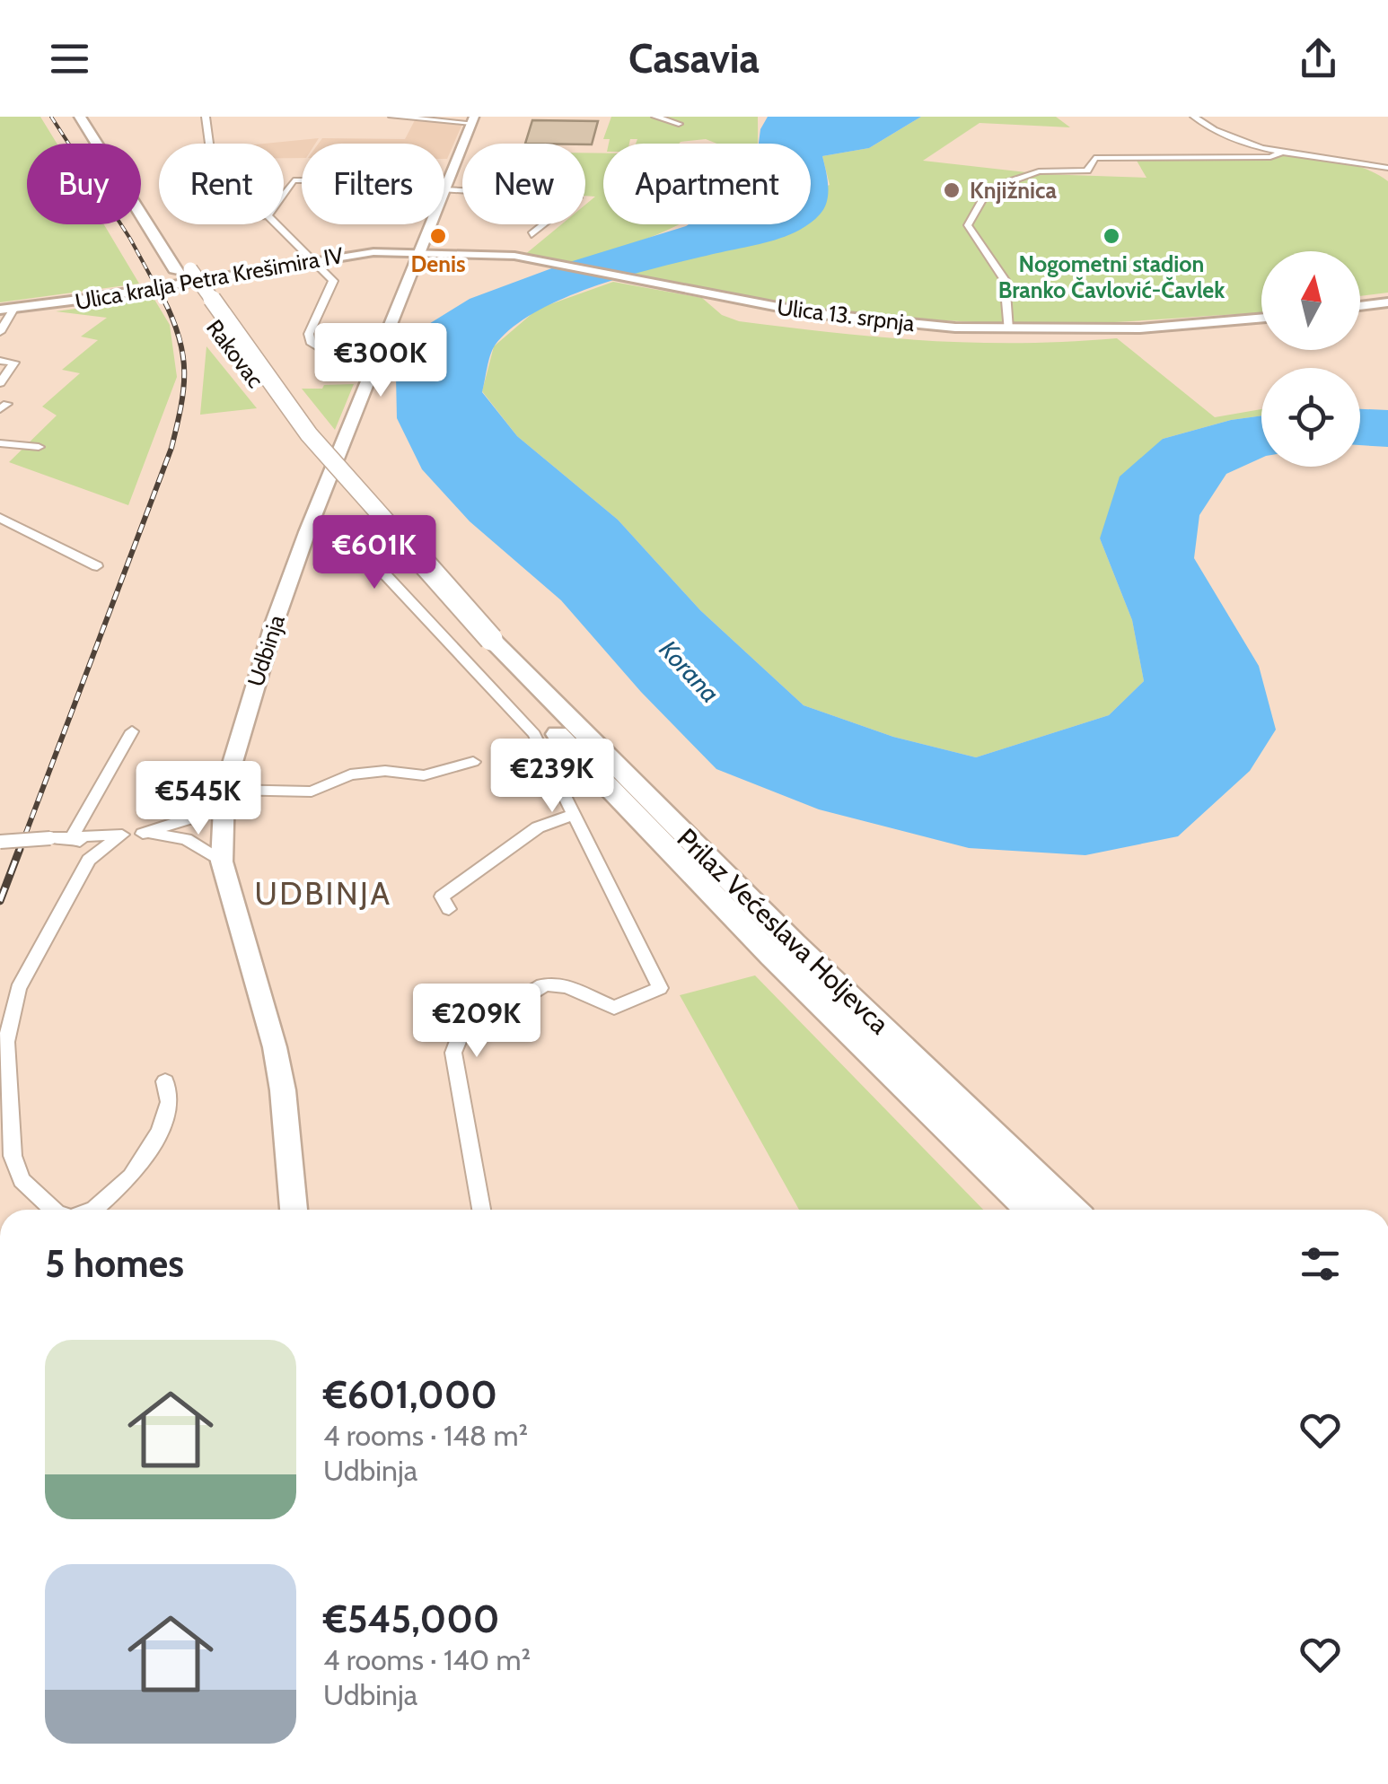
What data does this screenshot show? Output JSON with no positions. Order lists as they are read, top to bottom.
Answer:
{
  "streets": {
    "highway": ["Rakovac", "Prilaz Većeslava Holjevca"],
    "main road": ["Udbinja"],
    "street": ["Ulica kralja Petra Krešimira IV", "Ulica 13. srpnja"]
  },
  "crossings": [
    ["Ulica kralja Petra Krešimira IV", "Ulica 13. srpnja"],
    ["Rakovac", "Prilaz Većeslava Holjevca"]
  ],
  "districts": ["UDBINJA"],
  "water": ["Korana"],
  "places": ["Knjižnica", "Denis", "Nogometni stadion Branko Čavlović-Čavlek"],
  "north": "top",
  "page": {
    "header": "Casavia",
    "chip": [
      "Buy",
      "Rent",
      "Filters",
      "New",
      "Apartment"
    ],
    "price": [
      "€300K",
      "€601K",
      "€239K",
      "€545K",
      "€209K"
    ],
    "heading": "5 homes",
    "list": [
      {
        "name": "€601,000",
        "note": "4 rooms · 148 m² · Udbinja"
      },
      {
        "name": "€545,000",
        "note": "4 rooms · 140 m² · Udbinja"
      }
    ]
  }
}
